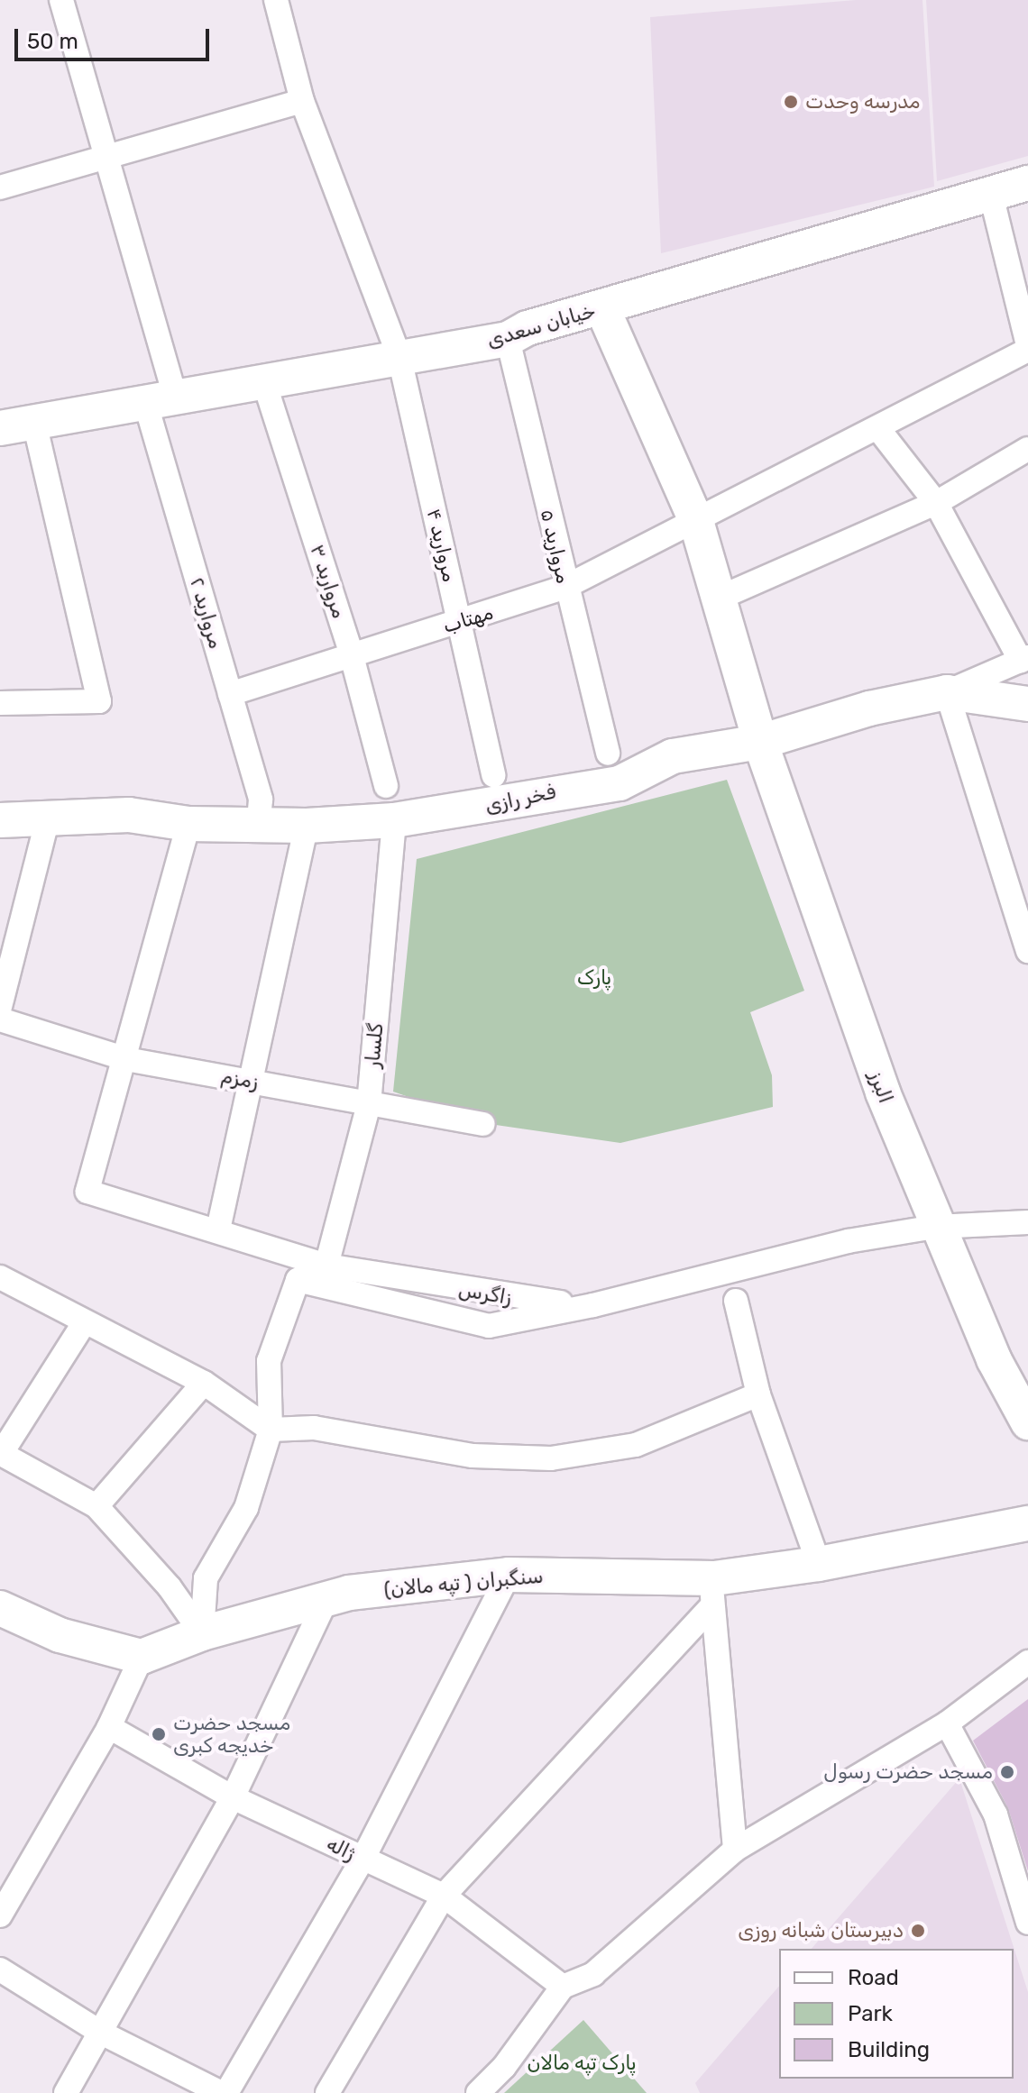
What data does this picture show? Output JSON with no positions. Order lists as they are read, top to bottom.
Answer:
{
  "streets": {
    "street": [
      "خیابان سعدی",
      "مروارید ۴",
      "مروارید ۵",
      "مرواربد ۳",
      "مروارید ۲",
      "مهتاب",
      "فخر رازی",
      "گلسار",
      "زمزم",
      "البرز",
      "زاگرس",
      "سنگبران ( تپه مالان)",
      "ژاله"
    ]
  },
  "crossings": [
    ["خیابان سعدی", "مروارید ۴"],
    ["خیابان سعدی", "مروارید ۵"],
    ["خیابان سعدی", "مرواربد ۳"],
    ["خیابان سعدی", "مروارید ۲"],
    ["خیابان سعدی", "البرز"],
    ["مروارید ۴", "مهتاب"],
    ["مروارید ۵", "مهتاب"],
    ["مرواربد ۳", "مهتاب"],
    ["مروارید ۲", "مهتاب"],
    ["مروارید ۲", "فخر رازی"],
    ["مهتاب", "البرز"],
    ["فخر رازی", "گلسار"],
    ["فخر رازی", "البرز"],
    ["گلسار", "زمزم"],
    ["گلسار", "زاگرس"],
    ["زمزم", "زاگرس"]
  ],
  "parks": ["پارک", "پارک تپه مالان"],
  "places": [
    "مدرسه وحدت",
    "مسجد حضرت خدیجه کبری",
    "مسجد حضرت رسول",
    "دبیرستان شبانه روزی"
  ],
  "legend": ["Road", "Park", "Building"],
  "scale_bar": "50 m"
}
